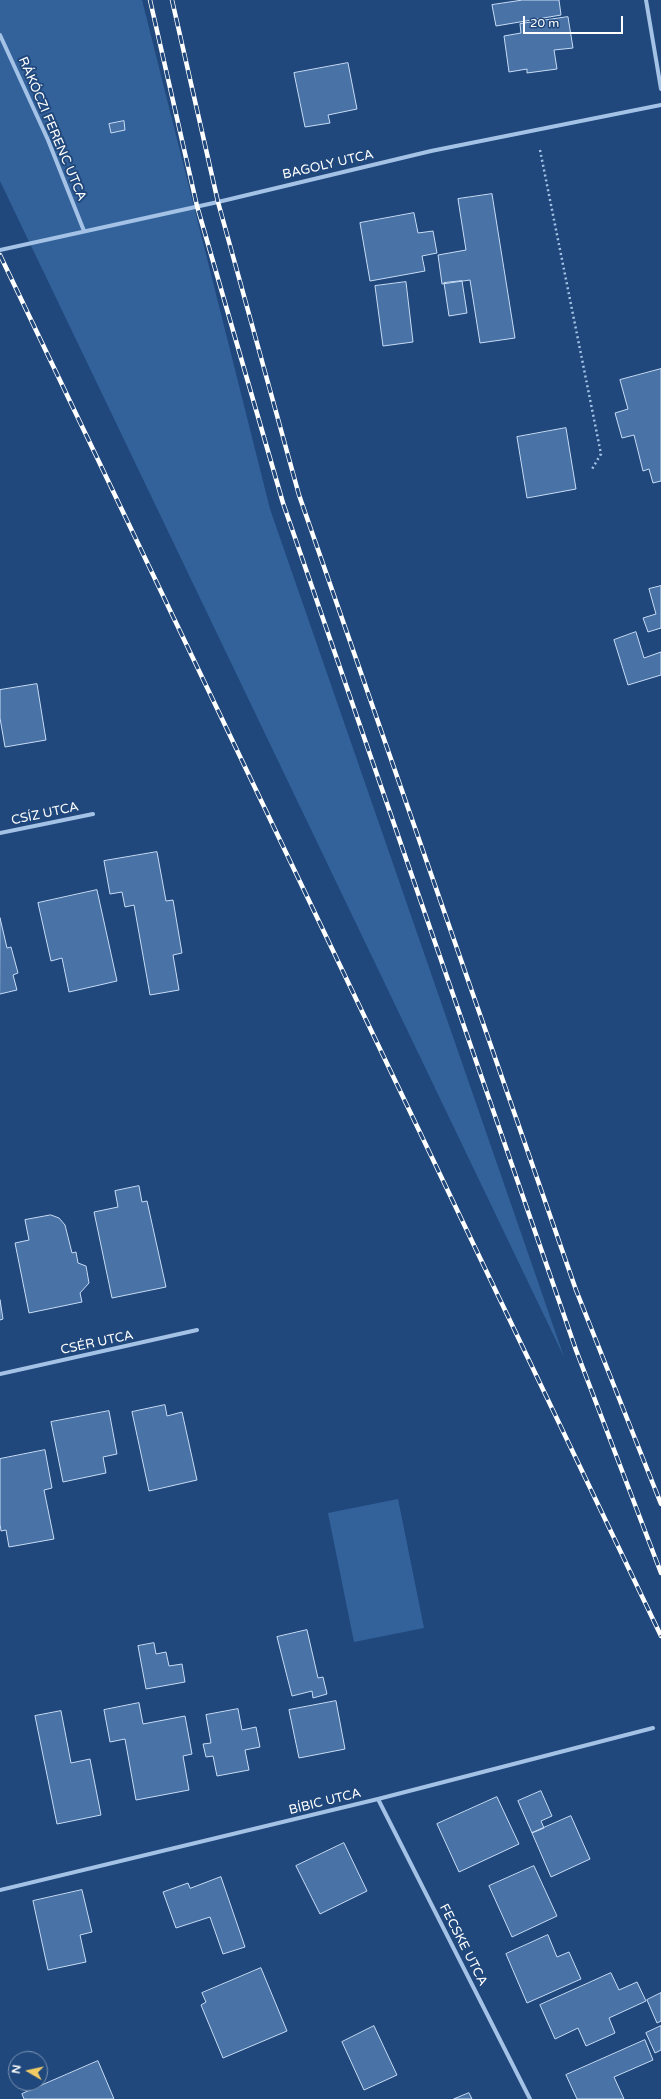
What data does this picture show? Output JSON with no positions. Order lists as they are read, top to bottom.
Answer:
{
  "streets": {
    "street": [
      "RÁKÓCZI FERENC UTCA",
      "BAGOLY UTCA",
      "CSÍZ UTCA",
      "CSÉR UTCA",
      "BÍBIC UTCA",
      "FECSKE UTCA"
    ]
  },
  "crossings": [
    ["RÁKÓCZI FERENC UTCA", "BAGOLY UTCA"],
    ["BÍBIC UTCA", "FECSKE UTCA"]
  ],
  "scale_bar": "20 m",
  "north": "left"
}
